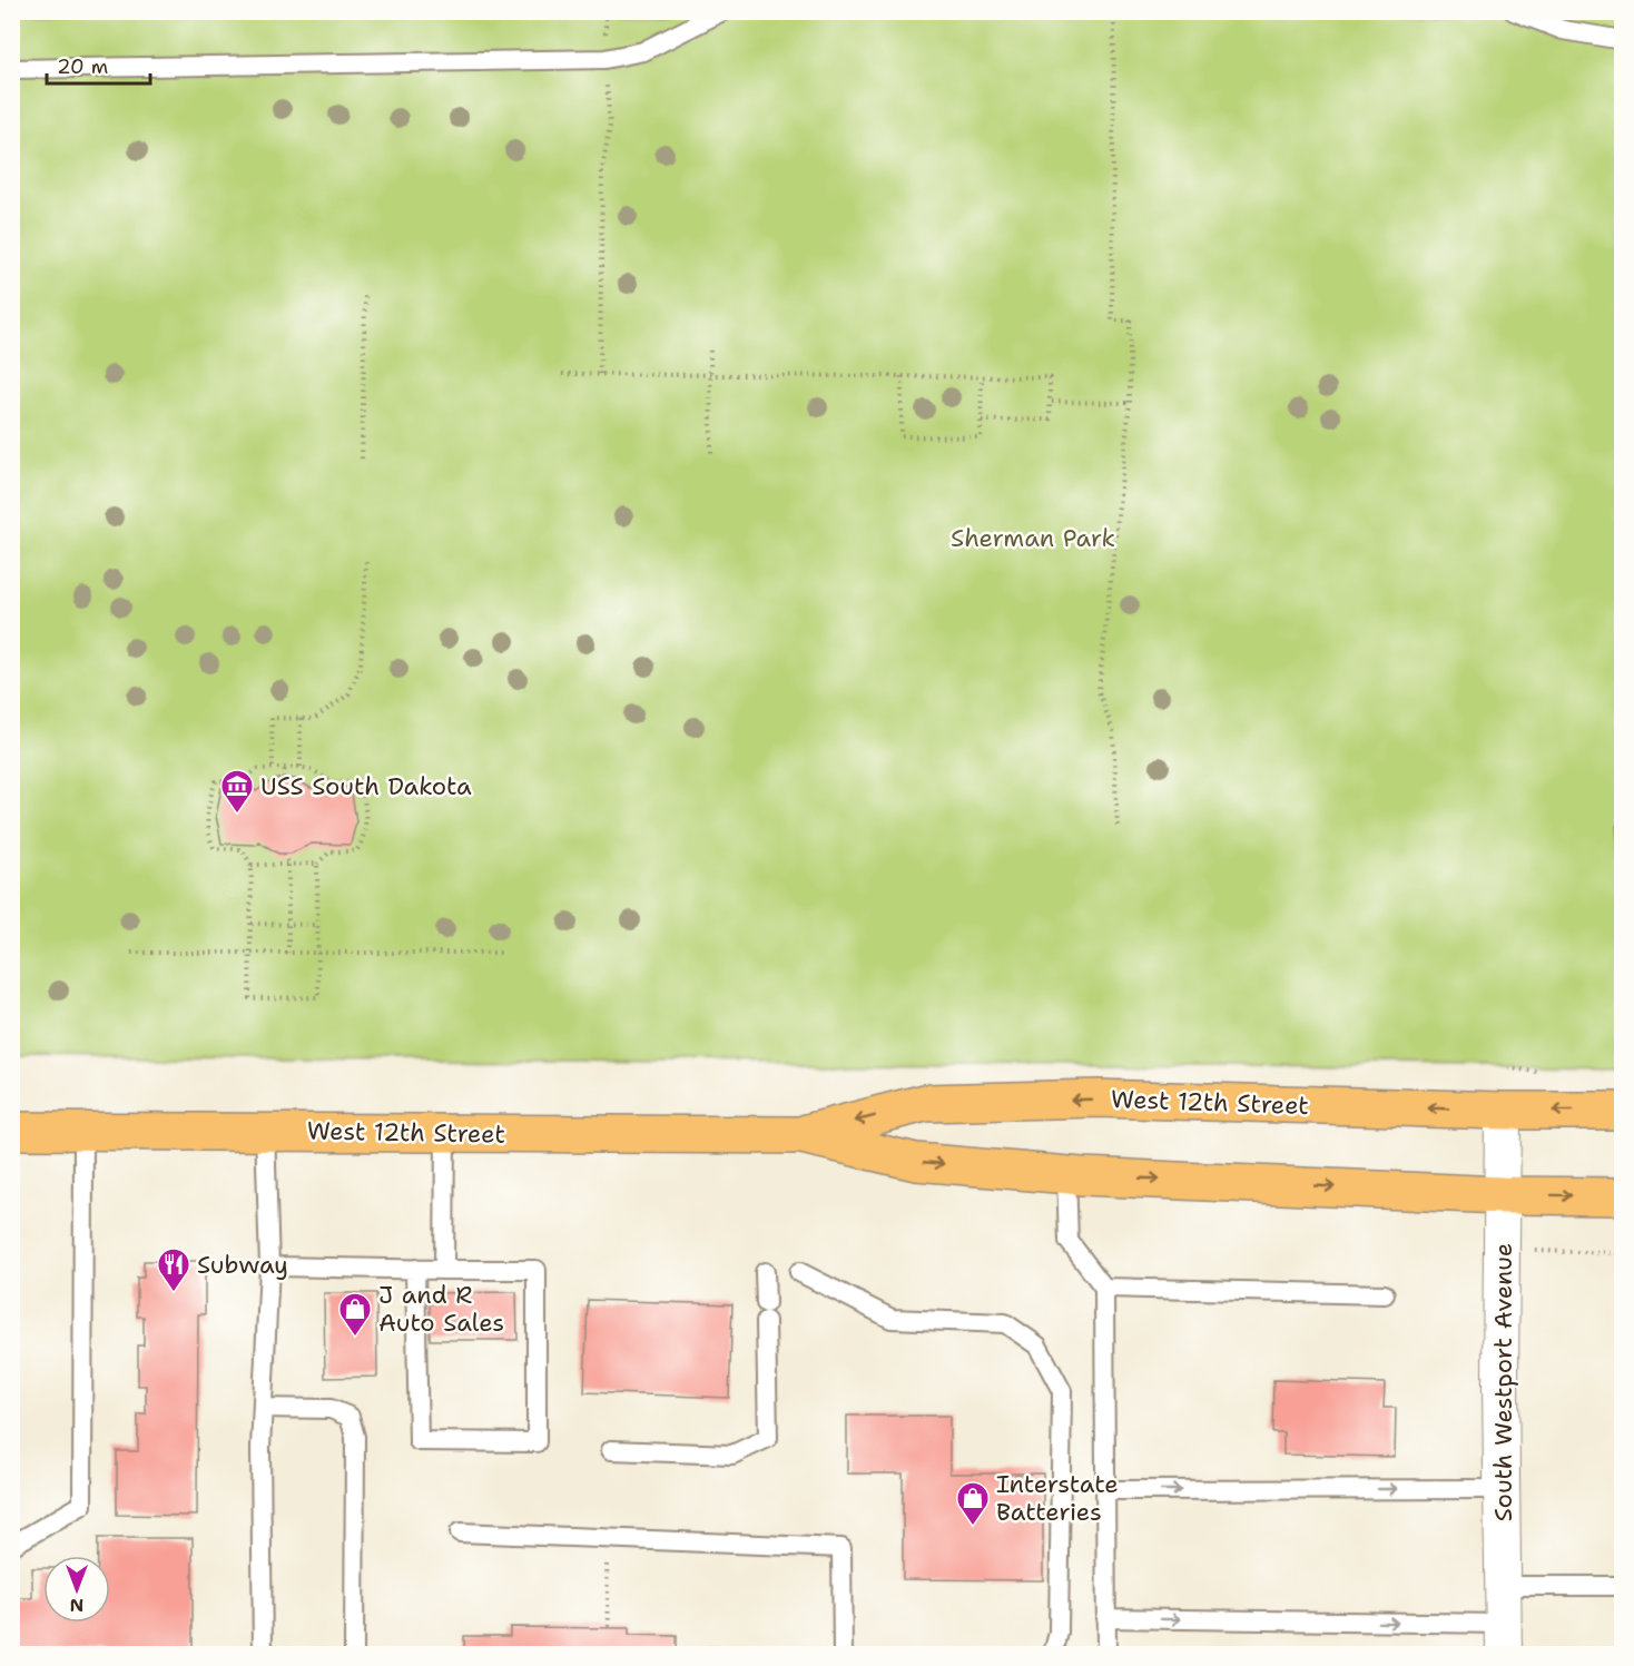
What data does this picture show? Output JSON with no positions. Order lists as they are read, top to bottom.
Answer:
{
  "streets": {
    "main road": ["West 12th Street"],
    "street": ["South Westport Avenue"]
  },
  "crossings": [
    ["West 12th Street", "South Westport Avenue"]
  ],
  "parks": ["Sherman Park"],
  "places": {
    "museum": ["USS South Dakota"],
    "restaurant": ["Subway"],
    "shop": ["J and R Auto Sales", "Interstate Batteries"]
  },
  "scale_bar": "20 m",
  "north": "bottom"
}
